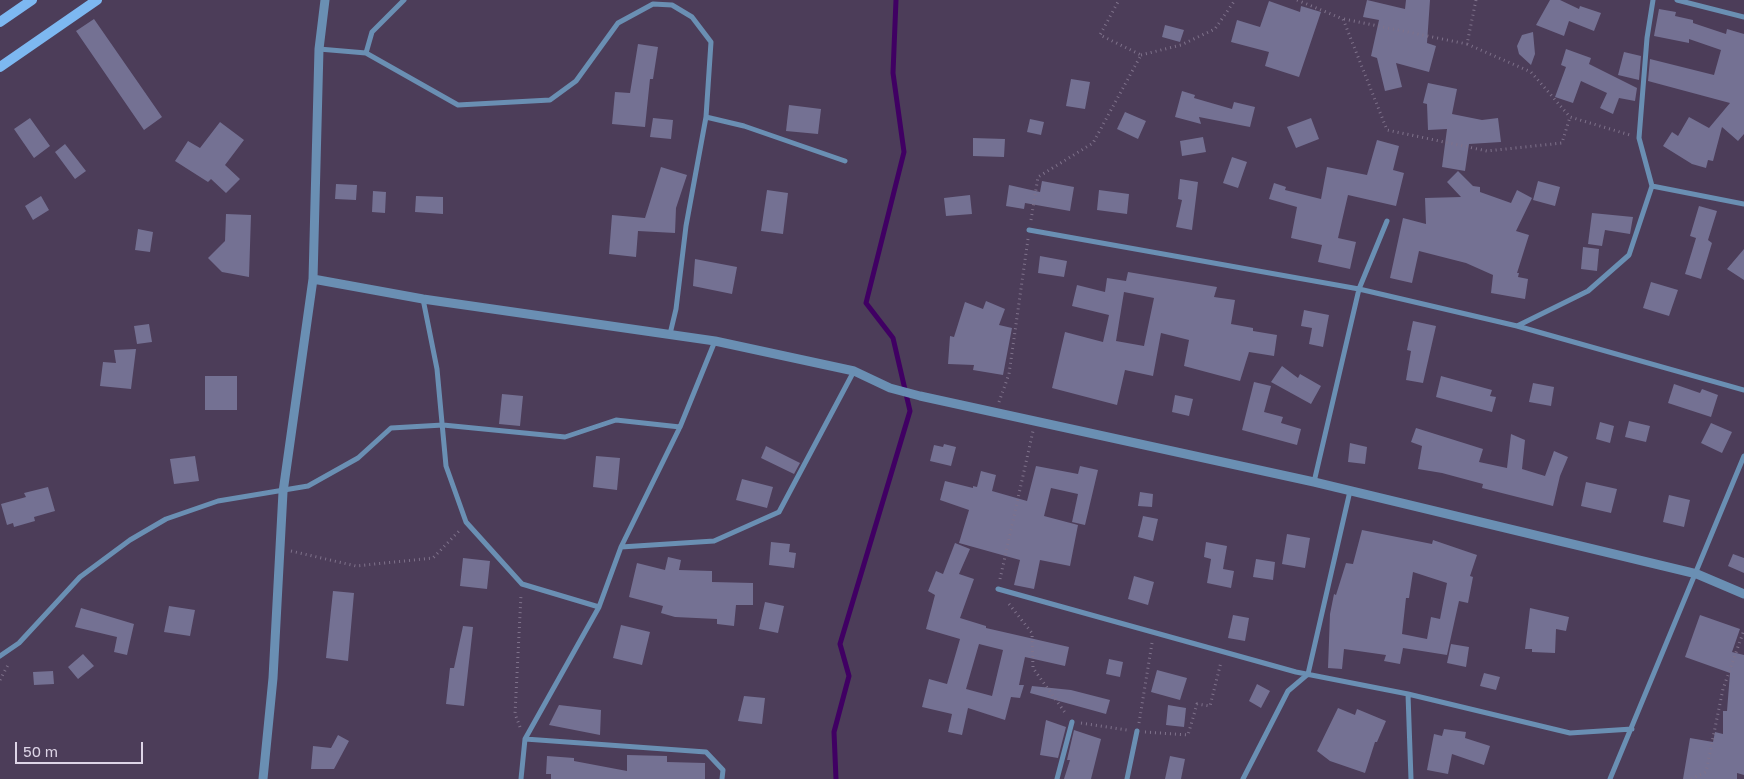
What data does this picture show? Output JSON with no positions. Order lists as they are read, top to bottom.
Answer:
{
  "scale_bar": "50 m"
}
